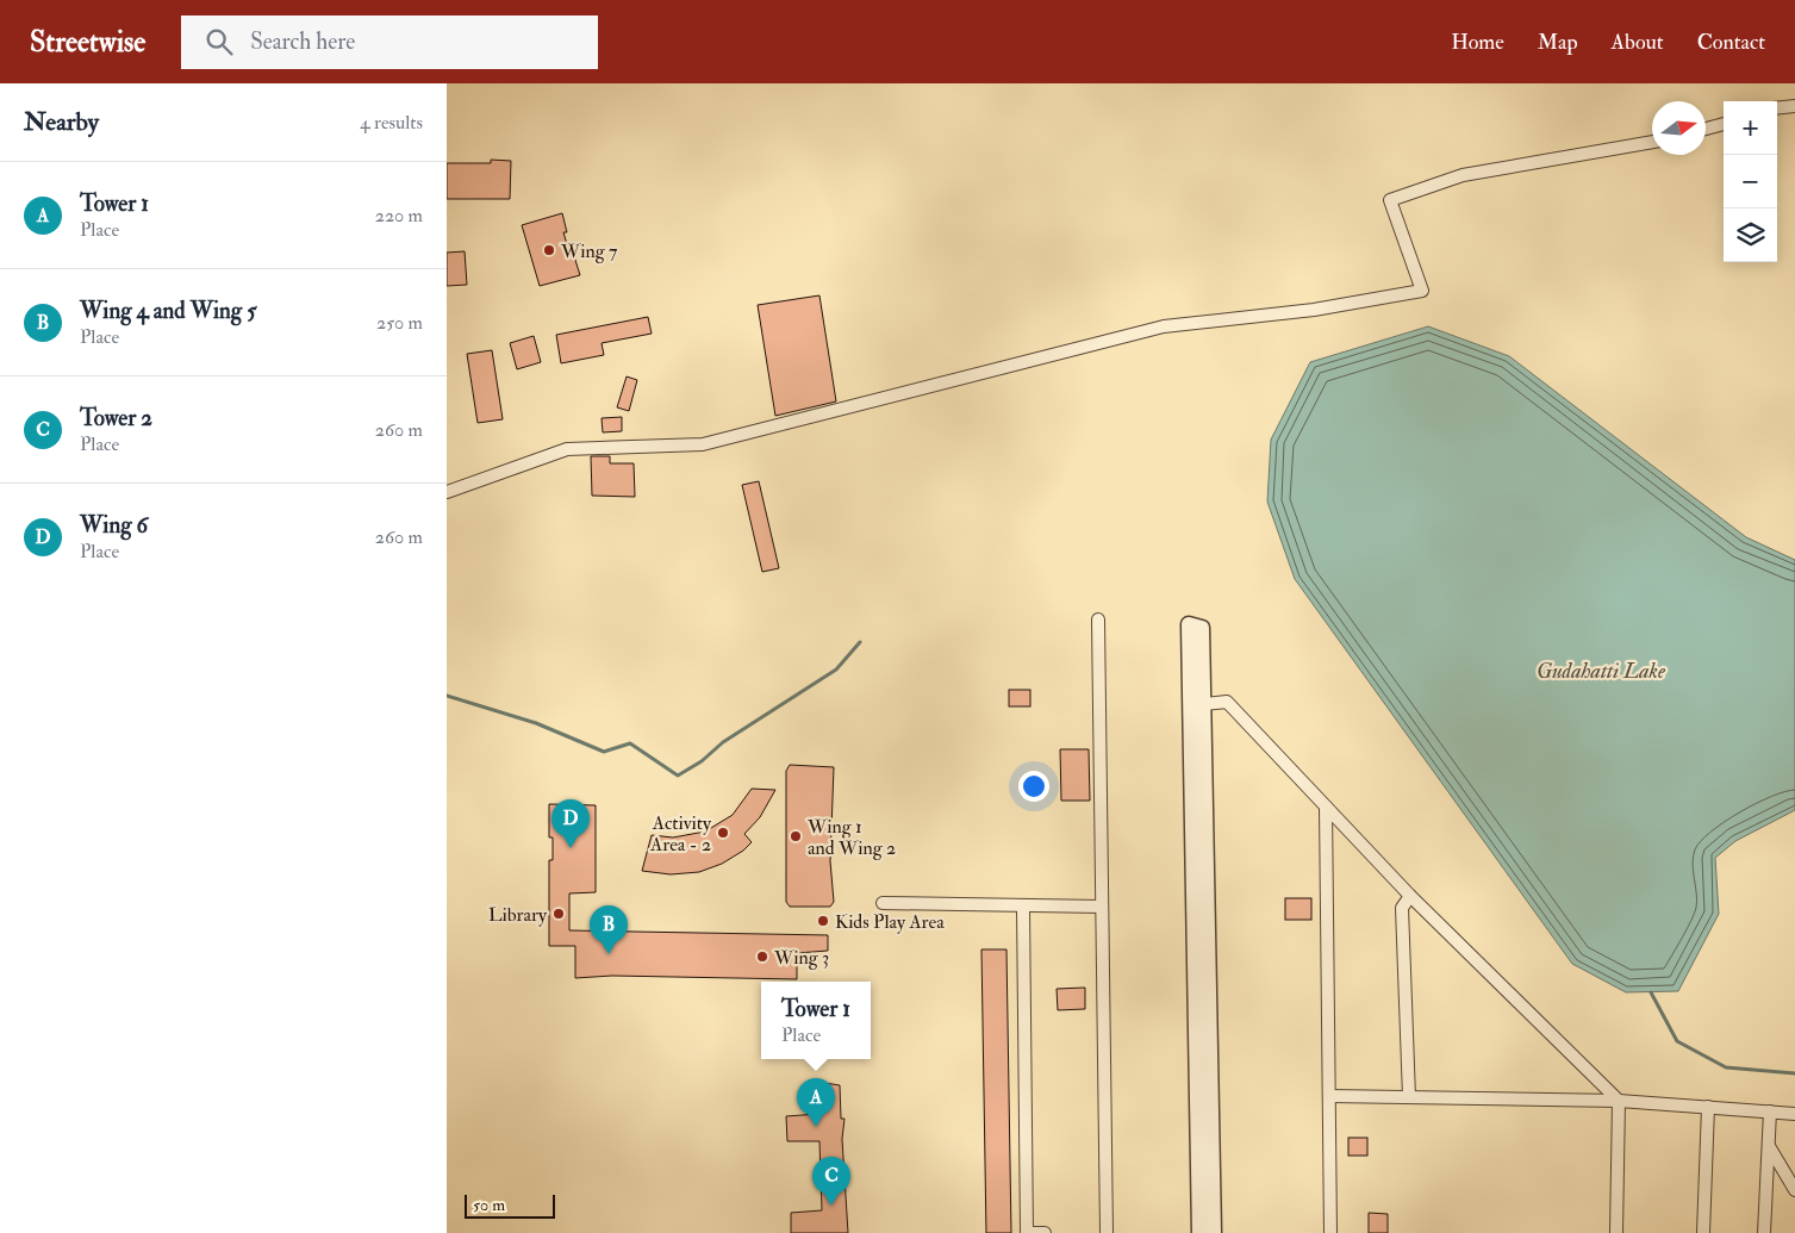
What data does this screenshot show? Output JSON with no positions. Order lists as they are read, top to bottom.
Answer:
{
  "water": ["Gudahatti Lake"],
  "places": [
    "Wing 7",
    "Activity Area - 2",
    "Wing 1 and Wing 2",
    "Library",
    "Kids Play Area",
    "Wing 3"
  ],
  "scale_bar": "50 m",
  "north": "right",
  "page": {
    "header": "Streetwise",
    "search": "Search here",
    "nav": [
      "Home",
      "Map",
      "About",
      "Contact"
    ],
    "heading": ["Nearby", "4 results"],
    "map_buttons": ["+", "−"],
    "list": [
      {
        "mark": "A",
        "name": "Tower 1",
        "note": "Place",
        "value": "220 m"
      },
      {
        "mark": "B",
        "name": "Wing 4 and Wing 5",
        "note": "Place",
        "value": "250 m"
      },
      {
        "mark": "C",
        "name": "Tower 2",
        "note": "Place",
        "value": "260 m"
      },
      {
        "mark": "D",
        "name": "Wing 6",
        "note": "Place",
        "value": "260 m"
      }
    ],
    "pins": [
      "D",
      "B",
      "A",
      "C"
    ],
    "popup": ["Tower 1", "Place"],
    "scale": "50 m"
  }
}
